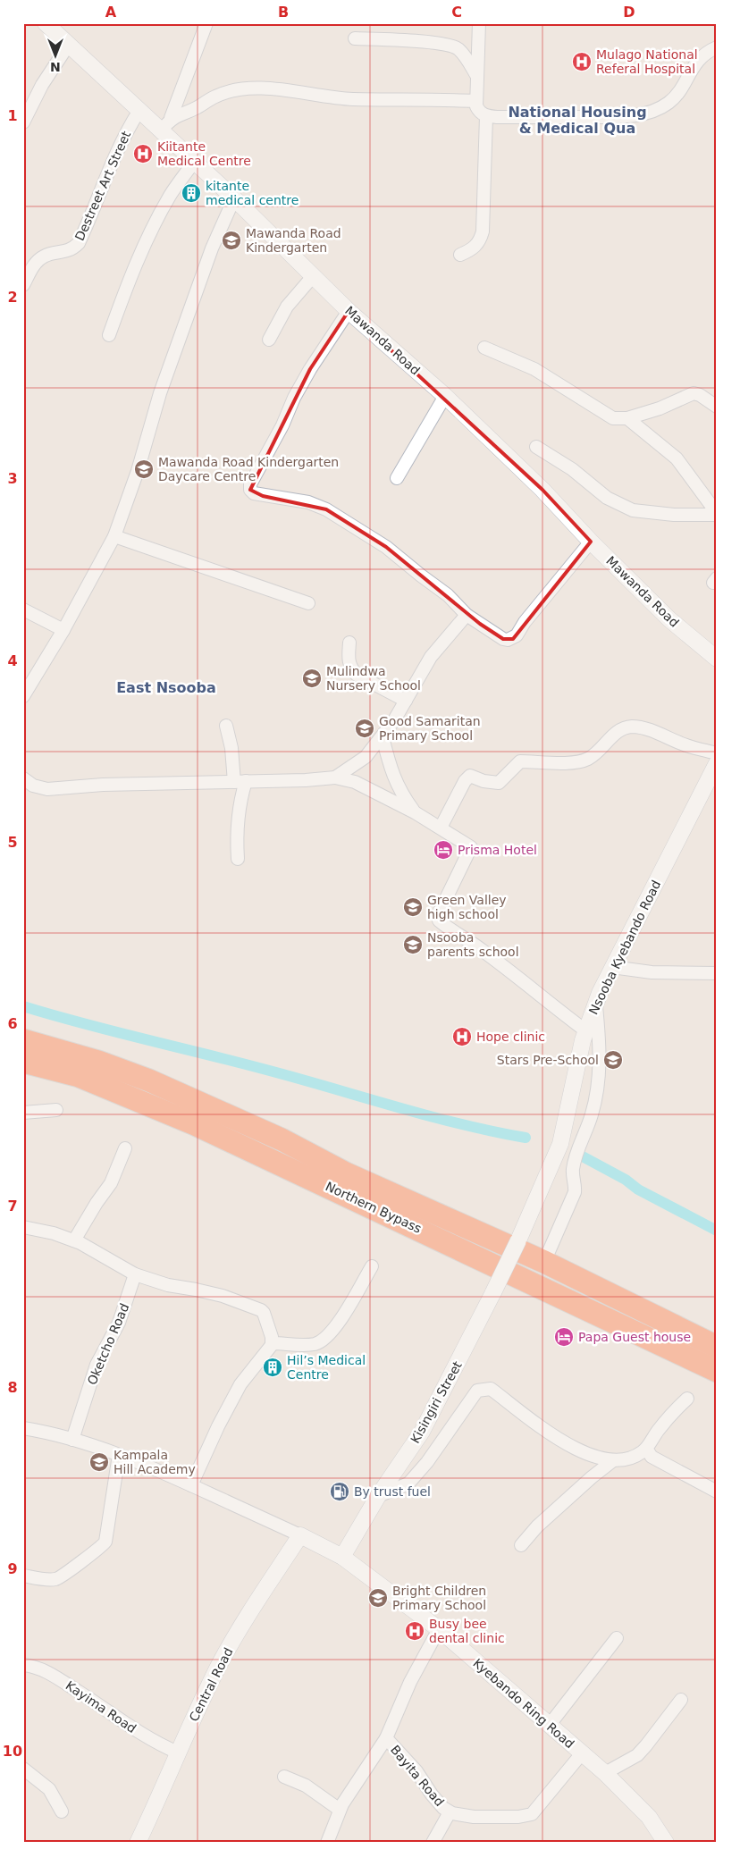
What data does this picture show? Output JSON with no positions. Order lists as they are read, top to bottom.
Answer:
{
  "streets": {
    "highway": ["Northern Bypass"],
    "street": [
      "Destreet Art Street",
      "Mawanda Road",
      "Nsooba Kyebando Road",
      "Oketcho Road",
      "Kisingiri Street",
      "Central Road",
      "Kyebando Ring Road",
      "Kayima Road",
      "Bayita Road"
    ]
  },
  "crossings": [
    ["Destreet Art Street", "Mawanda Road"],
    ["Nsooba Kyebando Road", "Kisingiri Street"],
    ["Kisingiri Street", "Kyebando Ring Road"],
    ["Central Road", "Kyebando Ring Road"],
    ["Central Road", "Kayima Road"],
    ["Kyebando Ring Road", "Bayita Road"]
  ],
  "districts": ["National Housing & Medical Qua", "East Nsooba"],
  "places": {
    "hospital": [
      "Mulago National Referal Hospital",
      "Kiitante Medical Centre",
      "Hope clinic",
      "Busy bee dental clinic"
    ],
    "building": ["kitante medical centre", "Hil’s Medical Centre"],
    "school or university": [
      "Mawanda Road Kindergarten",
      "Mawanda Road Kindergarten Daycare Centre",
      "Mulindwa Nursery School",
      "Good Samaritan Primary School",
      "Green Valley high school",
      "Nsooba parents school",
      "Stars Pre-School",
      "Kampala Hill Academy",
      "Bright Children Primary School"
    ],
    "hotel": ["Prisma Hotel", "Papa Guest house"],
    "fuel station": ["By trust fuel"]
  },
  "north": "bottom",
  "grid": {
    "columns": [
      "A",
      "B",
      "C",
      "D"
    ],
    "rows": [
      "1",
      "2",
      "3",
      "4",
      "5",
      "6",
      "7",
      "8",
      "9",
      "10"
    ]
  }
}
